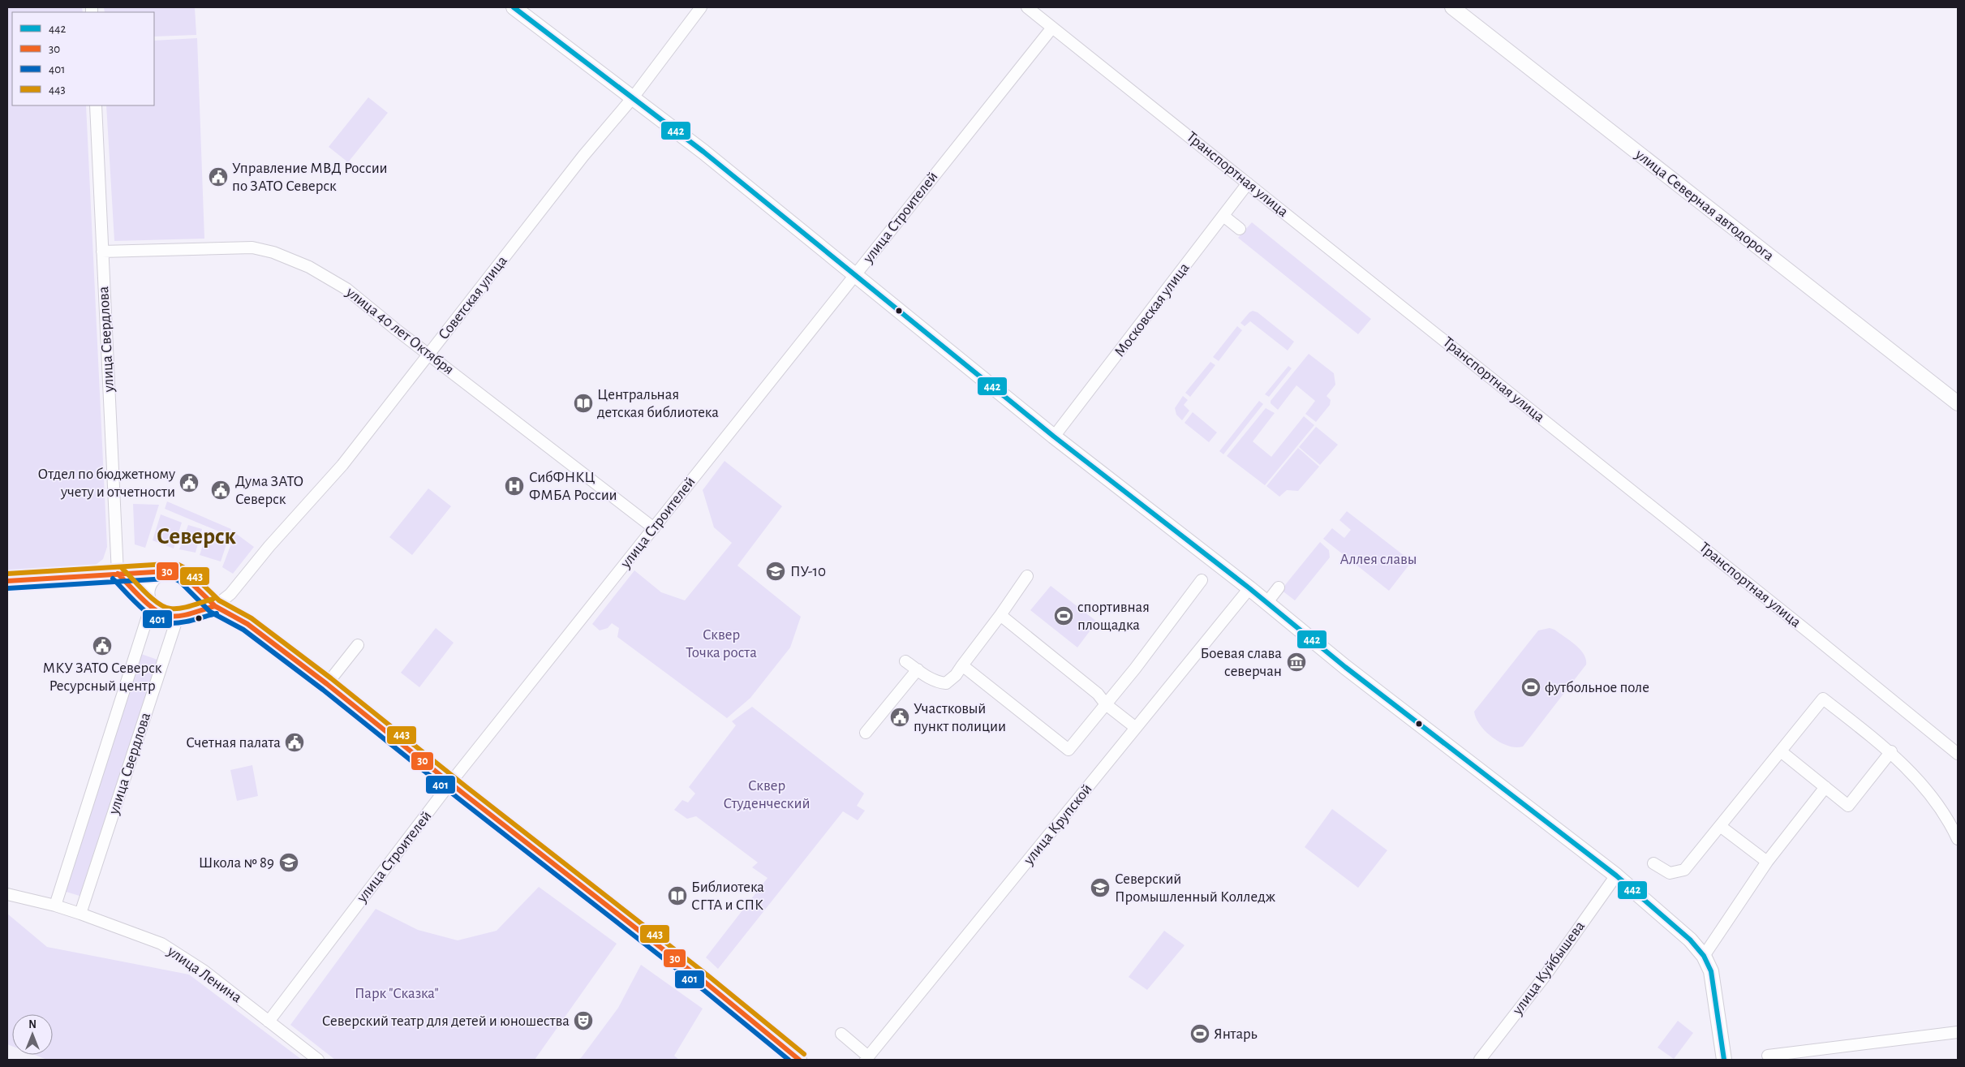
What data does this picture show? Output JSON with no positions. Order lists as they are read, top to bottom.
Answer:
{
  "streets": {
    "main road": ["улица Северная автодорога"],
    "street": [
      "Транспортная улица",
      "улица Строителей",
      "Советская улица",
      "Московская улица",
      "улица 40 лет Октября",
      "улица Свердлова",
      "улица Крупской",
      "улица Куйбышева",
      "улица Ленина"
    ]
  },
  "crossings": [
    ["Транспортная улица", "улица Строителей"],
    ["Транспортная улица", "Московская улица"],
    ["улица Строителей", "улица 40 лет Октября"],
    ["улица Строителей", "улица Ленина"],
    ["Советская улица", "улица 40 лет Октября"],
    ["улица 40 лет Октября", "улица Свердлова"],
    ["улица Свердлова", "улица Ленина"]
  ],
  "districts": ["Северск"],
  "parks": [
    "Аллея славы",
    "Сквер Точка роста",
    "Сквер Студенческий",
    "Парк \"Сказка\""
  ],
  "places": {
    "public building": [
      "Управление МВД России по ЗАТО Северск",
      "Отдел по бюджетному учету и отчетности",
      "Дума ЗАТО Северск",
      "МКУ ЗАТО Северск Ресурсный центр",
      "Участковый пункт полиции",
      "Счетная палата"
    ],
    "library": ["Центральная детская библиотека", "Библиотека СГТА и СПК"],
    "hospital": ["СибФНКЦ ФМБА России"],
    "school or university": ["ПУ-10", "Школа № 89", "Северский Промышленный Колледж"],
    "sports": ["спортивная площадка", "футбольное поле", "Янтарь"],
    "museum": ["Боевая слава северчан"],
    "theatre": ["Северский театр для детей и юношества"]
  },
  "lines": [
    "transit line 442",
    "transit line 443",
    "transit line 30",
    "transit line 401"
  ],
  "legend": [
    "442",
    "30",
    "401",
    "443"
  ],
  "north": "top"
}
